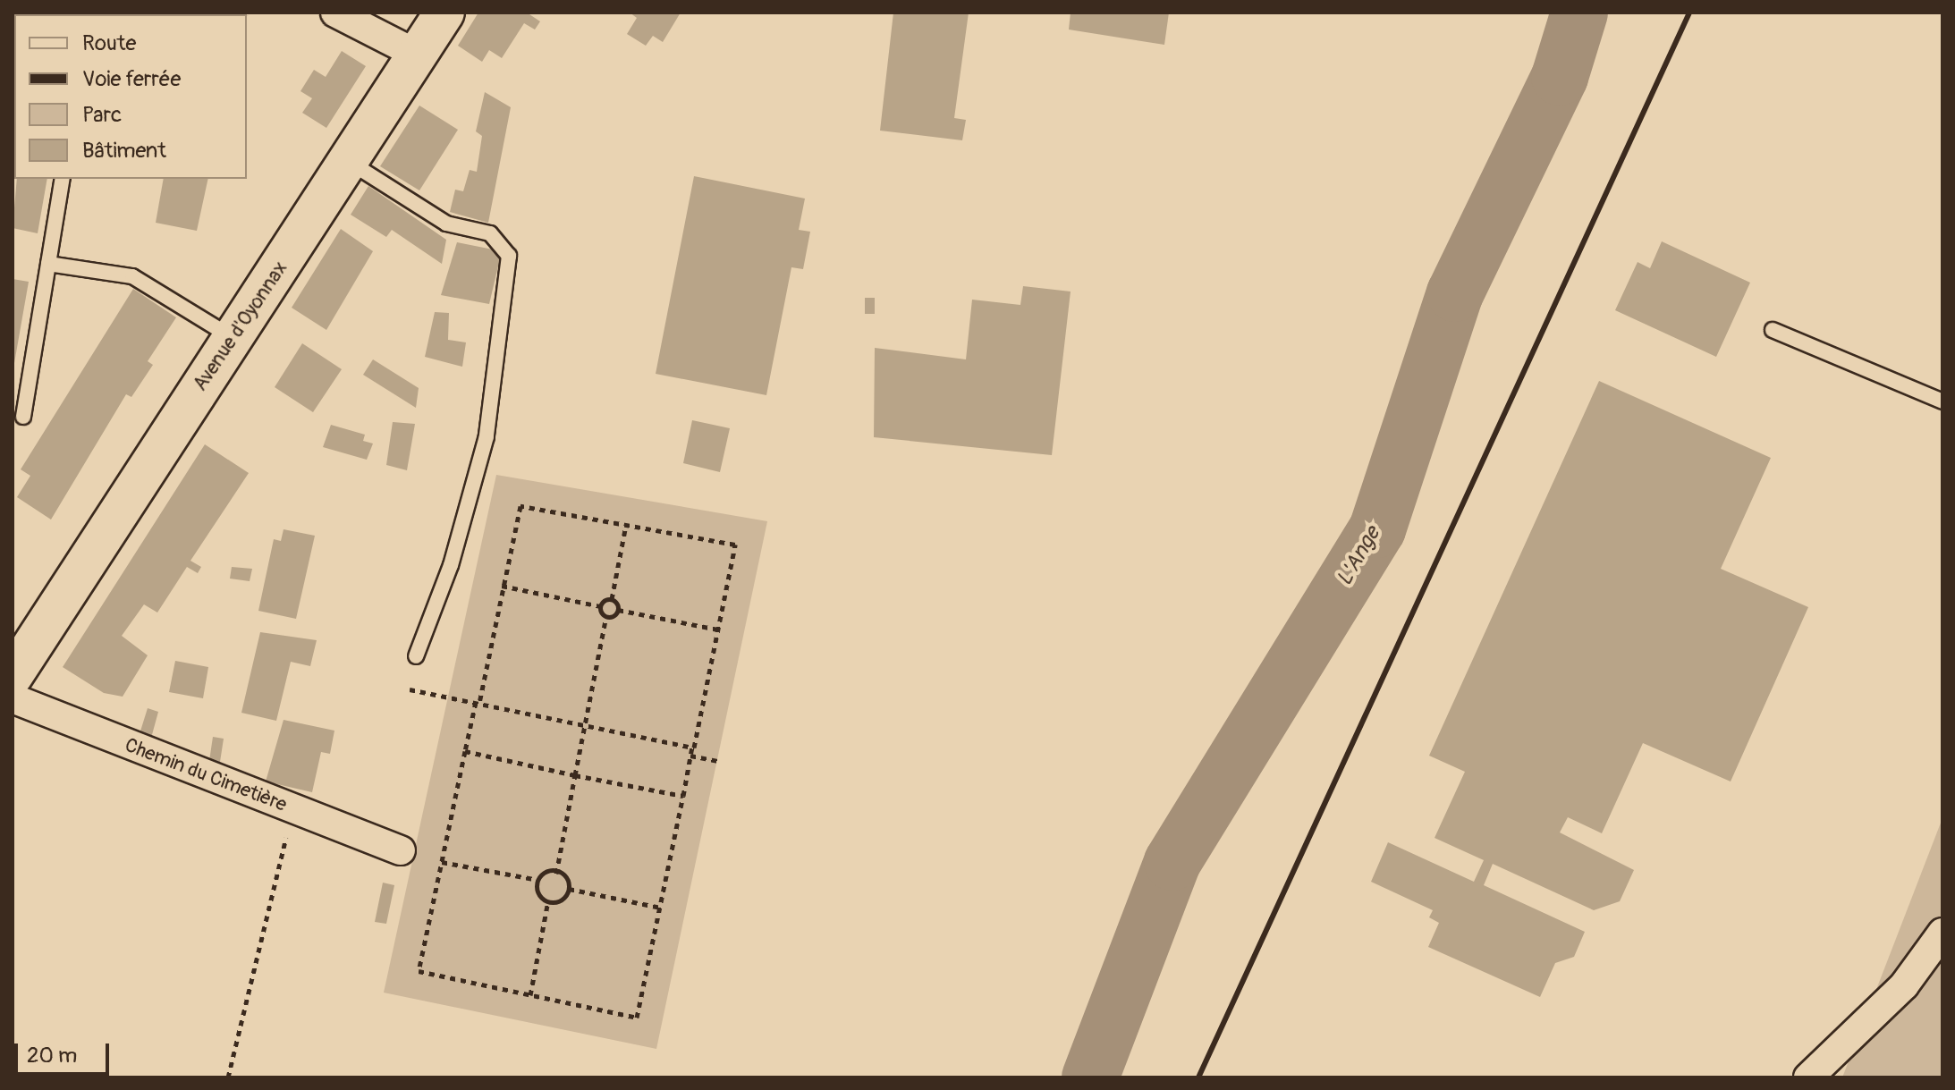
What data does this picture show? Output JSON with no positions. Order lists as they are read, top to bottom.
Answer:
{
  "streets": {
    "main road": ["Avenue d'Oyonnax"],
    "street": ["Chemin du Cimetière"]
  },
  "water": ["L'Ange"],
  "legend": [
    "Route",
    "Voie ferrée",
    "Parc",
    "Bâtiment"
  ],
  "scale_bar": "20 m"
}
